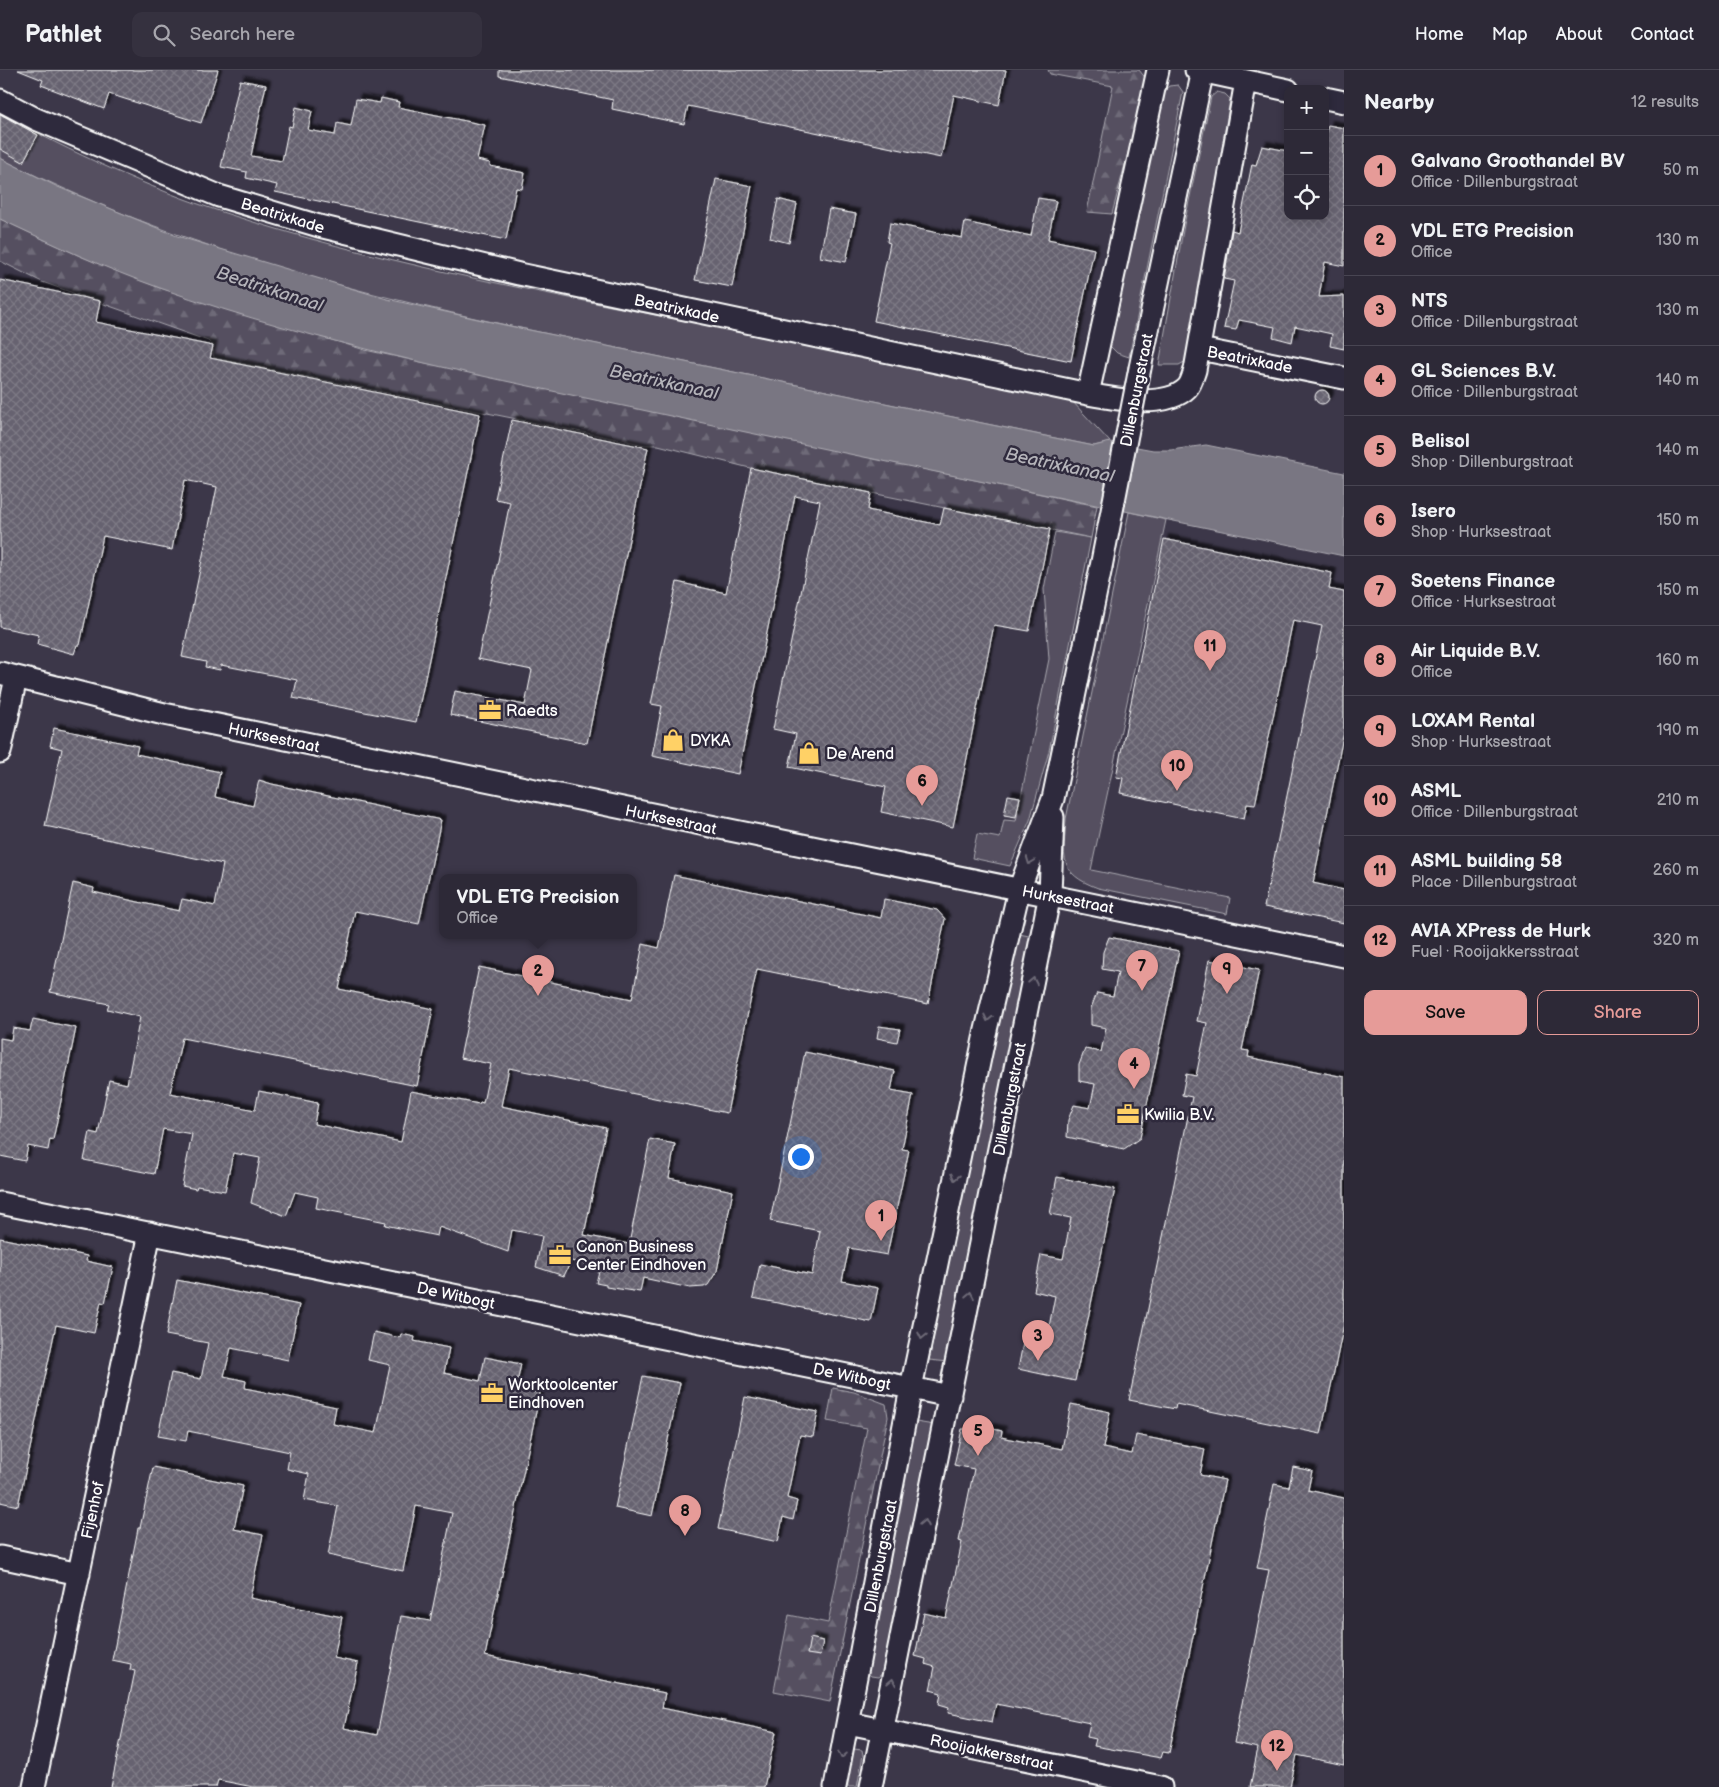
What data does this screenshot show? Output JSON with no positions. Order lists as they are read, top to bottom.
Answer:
{
  "streets": {
    "street": [
      "Beatrixkade",
      "Dillenburgstraat",
      "Hurksestraat",
      "De Witbogt",
      "Fijenhof",
      "Rooijakkersstraat"
    ]
  },
  "crossings": [
    ["Dillenburgstraat", "Hurksestraat"],
    ["Dillenburgstraat", "De Witbogt"],
    ["Dillenburgstraat", "Rooijakkersstraat"],
    ["De Witbogt", "Fijenhof"]
  ],
  "water": ["Beatrixkanaal"],
  "places": {
    "office": [
      "Raedts",
      "Kwilia B.V.",
      "Canon Business Center Eindhoven",
      "Worktoolcenter Eindhoven"
    ],
    "shop": ["DYKA", "De Arend"]
  },
  "page": {
    "header": "Pathlet",
    "search": "Search here",
    "nav": [
      "Home",
      "Map",
      "About",
      "Contact"
    ],
    "heading": ["Nearby", "12 results"],
    "map_buttons": ["+", "−"],
    "list": [
      {
        "mark": "1",
        "name": "Galvano Groothandel BV",
        "note": "Office · Dillenburgstraat",
        "value": "50 m"
      },
      {
        "mark": "2",
        "name": "VDL ETG Precision",
        "note": "Office",
        "value": "130 m"
      },
      {
        "mark": "3",
        "name": "NTS",
        "note": "Office · Dillenburgstraat",
        "value": "130 m"
      },
      {
        "mark": "4",
        "name": "GL Sciences B.V.",
        "note": "Office · Dillenburgstraat",
        "value": "140 m"
      },
      {
        "mark": "5",
        "name": "Belisol",
        "note": "Shop · Dillenburgstraat",
        "value": "140 m"
      },
      {
        "mark": "6",
        "name": "Isero",
        "note": "Shop · Hurksestraat",
        "value": "150 m"
      },
      {
        "mark": "7",
        "name": "Soetens Finance",
        "note": "Office · Hurksestraat",
        "value": "150 m"
      },
      {
        "mark": "8",
        "name": "Air Liquide B.V.",
        "note": "Office",
        "value": "160 m"
      },
      {
        "mark": "9",
        "name": "LOXAM Rental",
        "note": "Shop · Hurksestraat",
        "value": "190 m"
      },
      {
        "mark": "10",
        "name": "ASML",
        "note": "Office · Dillenburgstraat",
        "value": "210 m"
      },
      {
        "mark": "11",
        "name": "ASML building 58",
        "note": "Place · Dillenburgstraat",
        "value": "260 m"
      },
      {
        "mark": "12",
        "name": "AVIA XPress de Hurk",
        "note": "Fuel · Rooijakkersstraat",
        "value": "320 m"
      }
    ],
    "pins": [
      "11",
      "10",
      "6",
      "7",
      "9",
      "2",
      "4",
      "1",
      "3",
      "5",
      "8",
      "12"
    ],
    "popup": ["VDL ETG Precision", "Office"],
    "buttons": ["Save", "Share"]
  }
}
